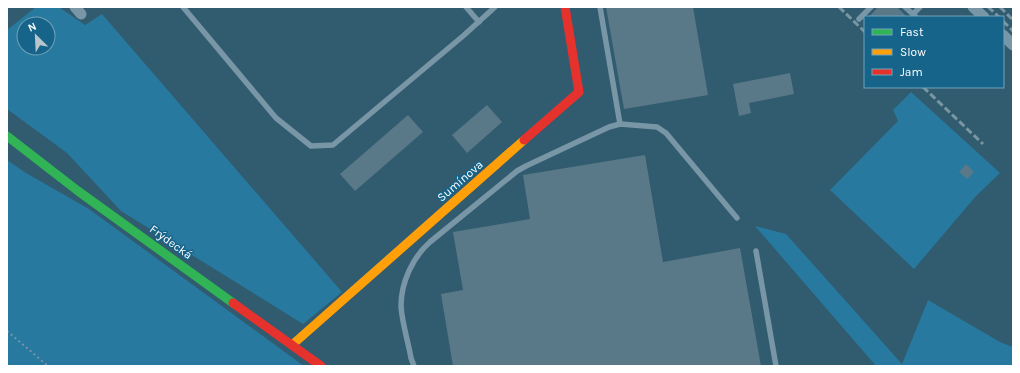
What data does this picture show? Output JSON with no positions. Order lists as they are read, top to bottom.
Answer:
{
  "streets": {
    "street": ["Sumínova", "Frýdecká"]
  },
  "crossings": [
    ["Sumínova", "Frýdecká"]
  ],
  "legend": ["Fast", "Slow", "Jam"],
  "north": "top left"
}
